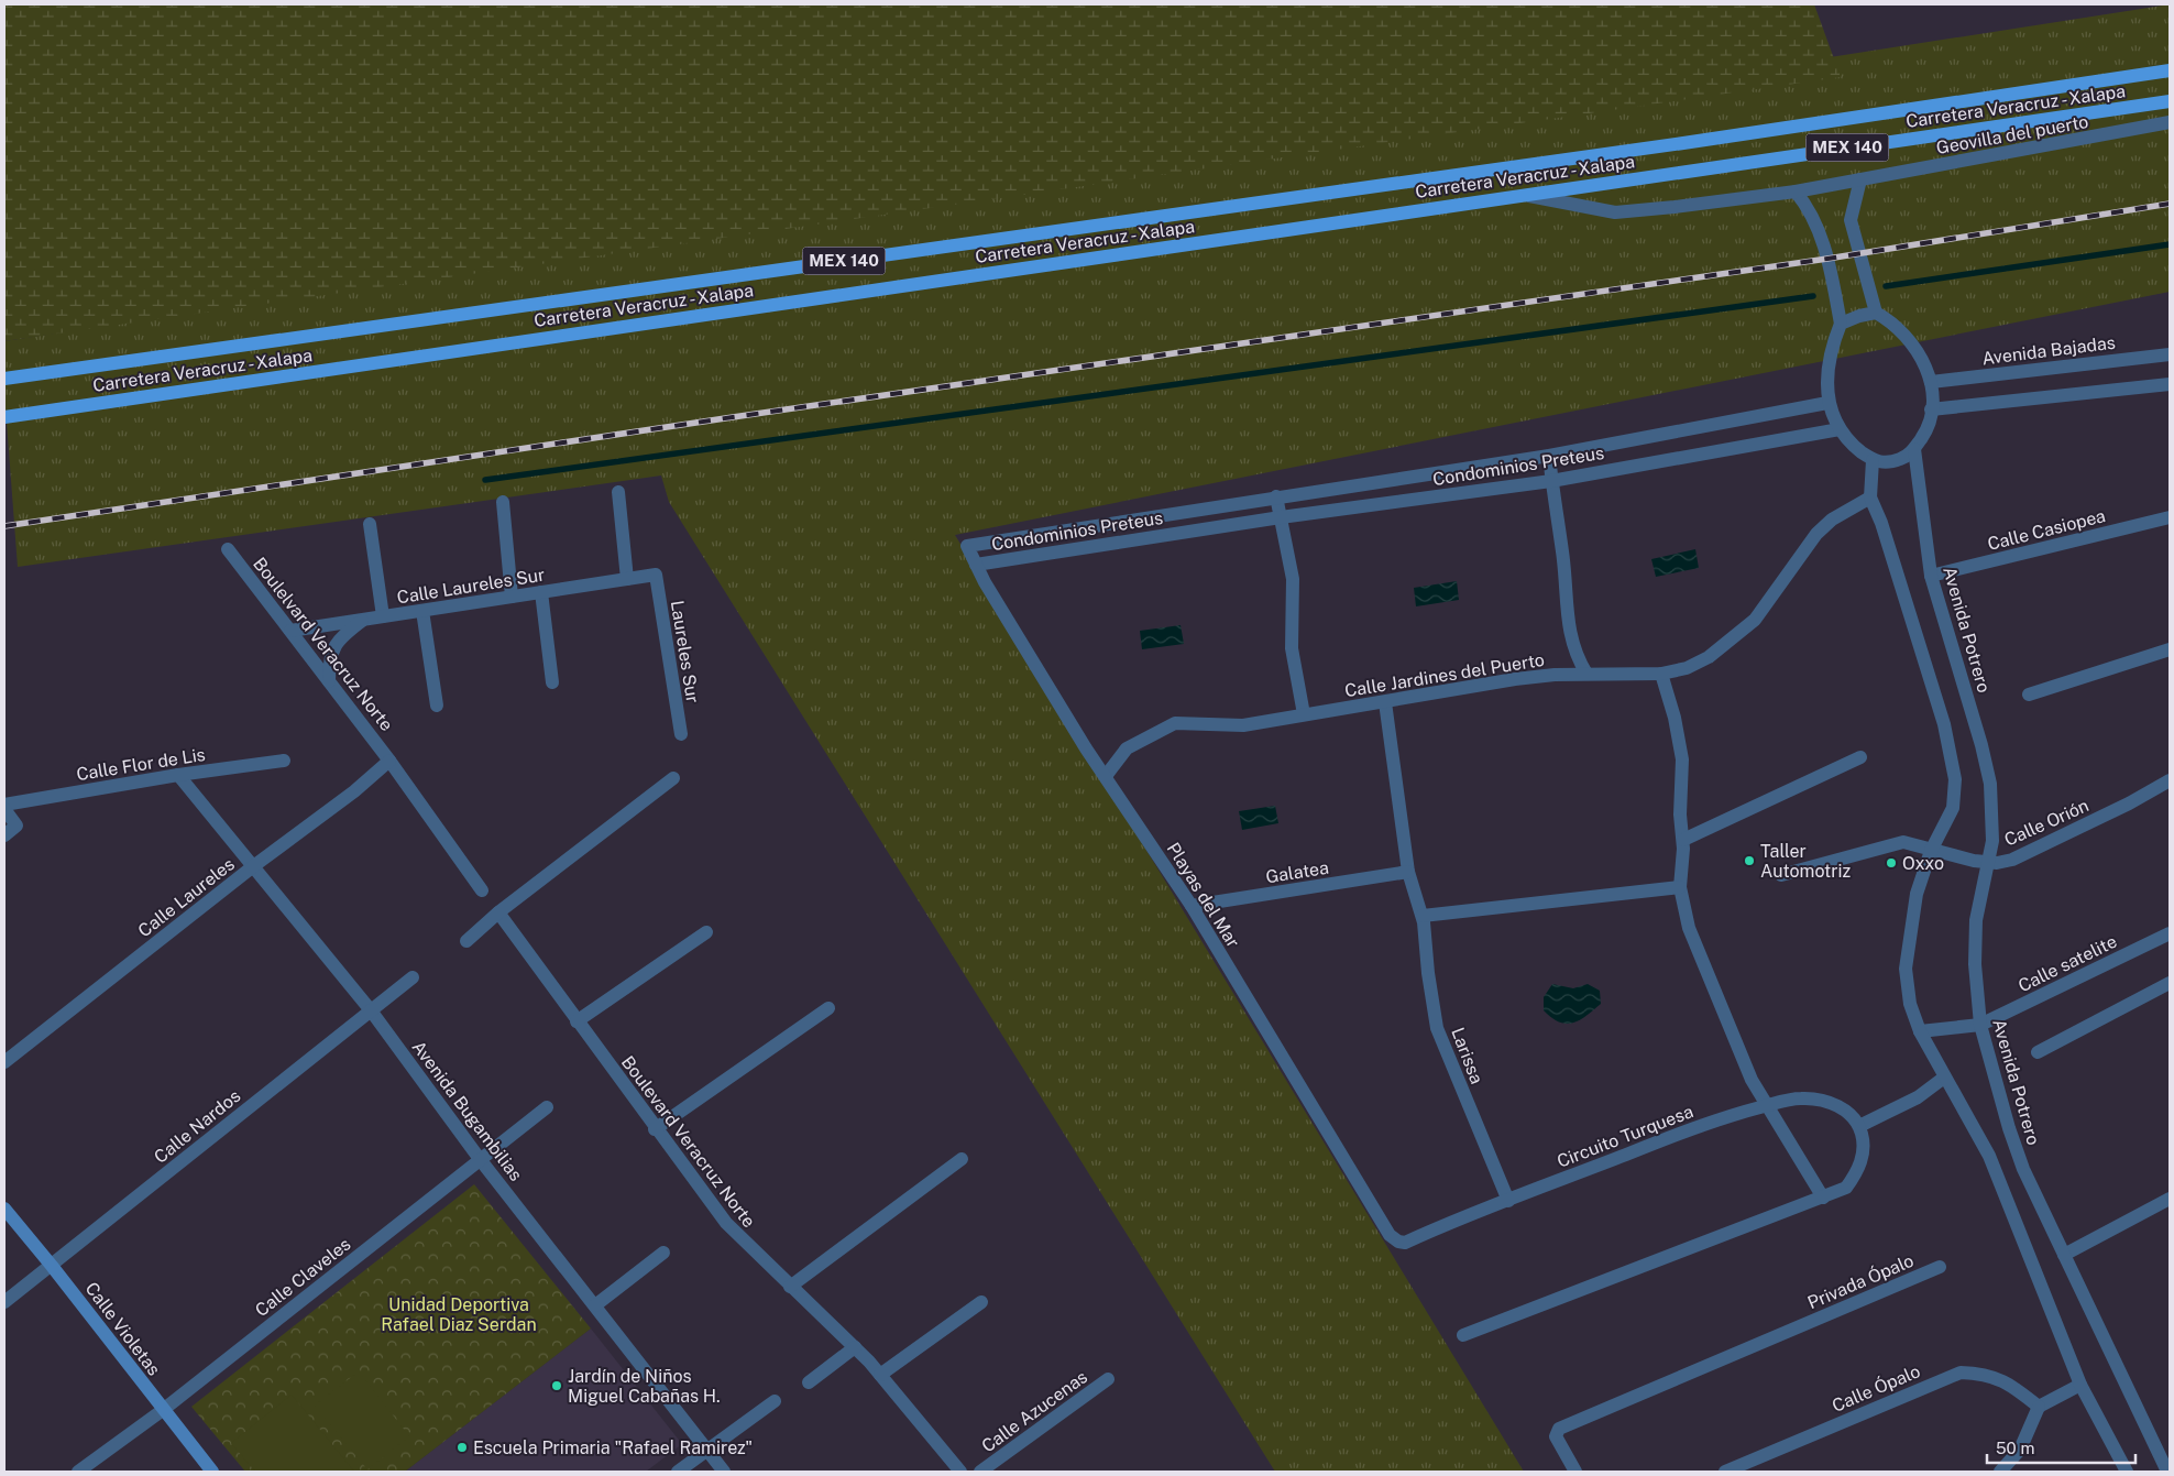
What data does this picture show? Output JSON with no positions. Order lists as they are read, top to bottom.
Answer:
{
  "streets": {
    "main road": ["Carretera Veracruz - Xalapa", "MEX 140", "Calle Violetas"],
    "street": [
      "Geovilla del puerto",
      "Avenida Bajadas",
      "Condominios Preteus",
      "Calle Casiopea",
      "Calle Laureles Sur",
      "Avenida Potrero",
      "Boulelvard Veracruz Norte",
      "Laureles Sur",
      "Calle Jardines del Puerto",
      "Calle Flor de Lis",
      "Calle Orión",
      "Galatea",
      "Playas del Mar",
      "Calle Laureles",
      "Calle satelite",
      "Larissa",
      "Avenida Bugambilias",
      "Calle Nardos",
      "Circuito Turquesa",
      "Boulevard Veracruz Norte",
      "Calle Claveles",
      "Privada Ópalo",
      "Calle Ópalo",
      "Calle Azucenas"
    ]
  },
  "crossings": [
    ["Carretera Veracruz - Xalapa", "Geovilla del puerto"],
    ["Avenida Bajadas", "Condominios Preteus"],
    ["Avenida Bajadas", "Avenida Potrero"],
    ["Condominios Preteus", "Avenida Potrero"],
    ["Condominios Preteus", "Playas del Mar"],
    ["Calle Casiopea", "Avenida Potrero"],
    ["Calle Laureles Sur", "Boulelvard Veracruz Norte"],
    ["Calle Laureles Sur", "Laureles Sur"],
    ["Avenida Potrero", "Calle Orión"],
    ["Avenida Potrero", "Calle satelite"],
    ["Boulelvard Veracruz Norte", "Calle Laureles"],
    ["Calle Jardines del Puerto", "Playas del Mar"],
    ["Calle Jardines del Puerto", "Larissa"],
    ["Calle Flor de Lis", "Avenida Bugambilias"],
    ["Galatea", "Playas del Mar"],
    ["Galatea", "Larissa"],
    ["Playas del Mar", "Circuito Turquesa"],
    ["Calle Laureles", "Avenida Bugambilias"],
    ["Larissa", "Circuito Turquesa"],
    ["Avenida Bugambilias", "Calle Nardos"],
    ["Avenida Bugambilias", "Calle Claveles"],
    ["Calle Nardos", "Calle Violetas"],
    ["Calle Claveles", "Calle Violetas"]
  ],
  "parks": ["Unidad Deportiva Rafael Diaz Serdan"],
  "places": [
    "Taller Automotriz",
    "Oxxo",
    "Jardín de Niños Miguel Cabañas H.",
    "Escuela Primaria \"Rafael Ramirez\""
  ],
  "scale_bar": "50 m"
}
